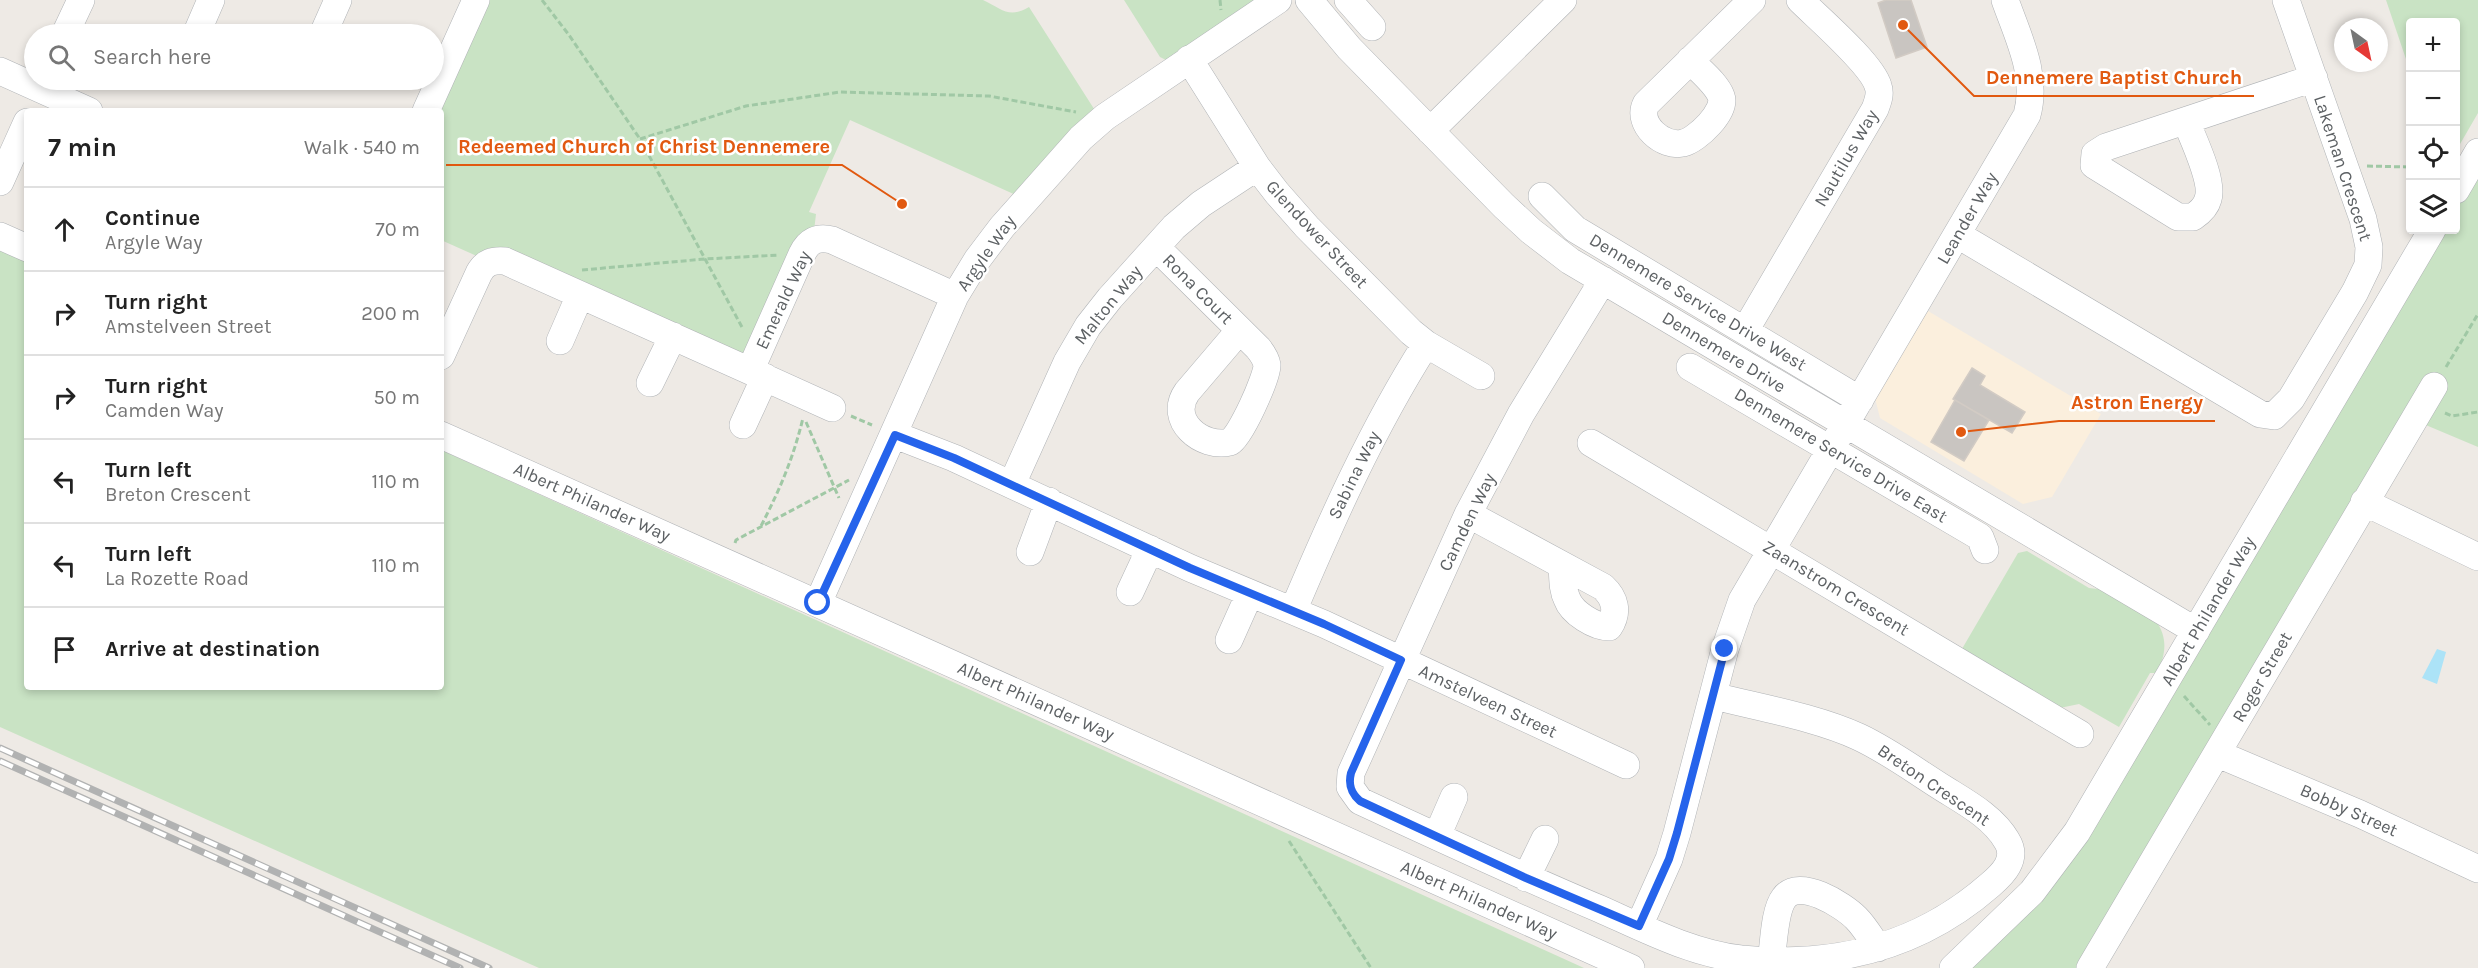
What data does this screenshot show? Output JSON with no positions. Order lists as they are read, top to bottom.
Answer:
{
  "streets": {
    "street": [
      "Nautilus Way",
      "Lakeman Crescent",
      "Leander Way",
      "Glendower Street",
      "Argyle Way",
      "Rona Court",
      "Emerald Way",
      "Dennemere Service Drive West",
      "Malton Way",
      "Dennemere Drive",
      "Dennemere Service Drive East",
      "Sabina Way",
      "Albert Philander Way",
      "Camden Way",
      "Zaanstrom Crescent",
      "Roger Street",
      "Amstelveen Street",
      "Breton Crescent",
      "Bobby Street"
    ]
  },
  "crossings": [
    ["Nautilus Way", "Dennemere Service Drive West"],
    ["Lakeman Crescent", "Leander Way"],
    ["Leander Way", "Dennemere Service Drive West"],
    ["Leander Way", "Dennemere Drive"],
    ["Leander Way", "Dennemere Service Drive East"],
    ["Leander Way", "Zaanstrom Crescent"],
    ["Leander Way", "Breton Crescent"],
    ["Glendower Street", "Argyle Way"],
    ["Glendower Street", "Malton Way"],
    ["Glendower Street", "Sabina Way"],
    ["Argyle Way", "Emerald Way"],
    ["Argyle Way", "Albert Philander Way"],
    ["Argyle Way", "Amstelveen Street"],
    ["Rona Court", "Malton Way"],
    ["Malton Way", "Amstelveen Street"],
    ["Dennemere Drive", "Albert Philander Way"],
    ["Dennemere Drive", "Camden Way"],
    ["Sabina Way", "Amstelveen Street"],
    ["Camden Way", "Amstelveen Street"],
    ["Camden Way", "Breton Crescent"],
    ["Roger Street", "Bobby Street"]
  ],
  "places": ["Dennemere Baptist Church", "Redeemed Church of Christ Dennemere", "Astron Energy"],
  "north": "bottom right",
  "page": {
    "map_buttons": ["+", "−"],
    "search": "Search here",
    "heading": ["7 min", "Walk · 540 m"],
    "list": [
      ["Continue", "Argyle Way", "70 m"],
      ["Turn right", "Amstelveen Street", "200 m"],
      ["Turn right", "Camden Way", "50 m"],
      ["Turn left", "Breton Crescent", "110 m"],
      ["Turn left", "La Rozette Road", "110 m"],
      "Arrive at destination"
    ]
  }
}
